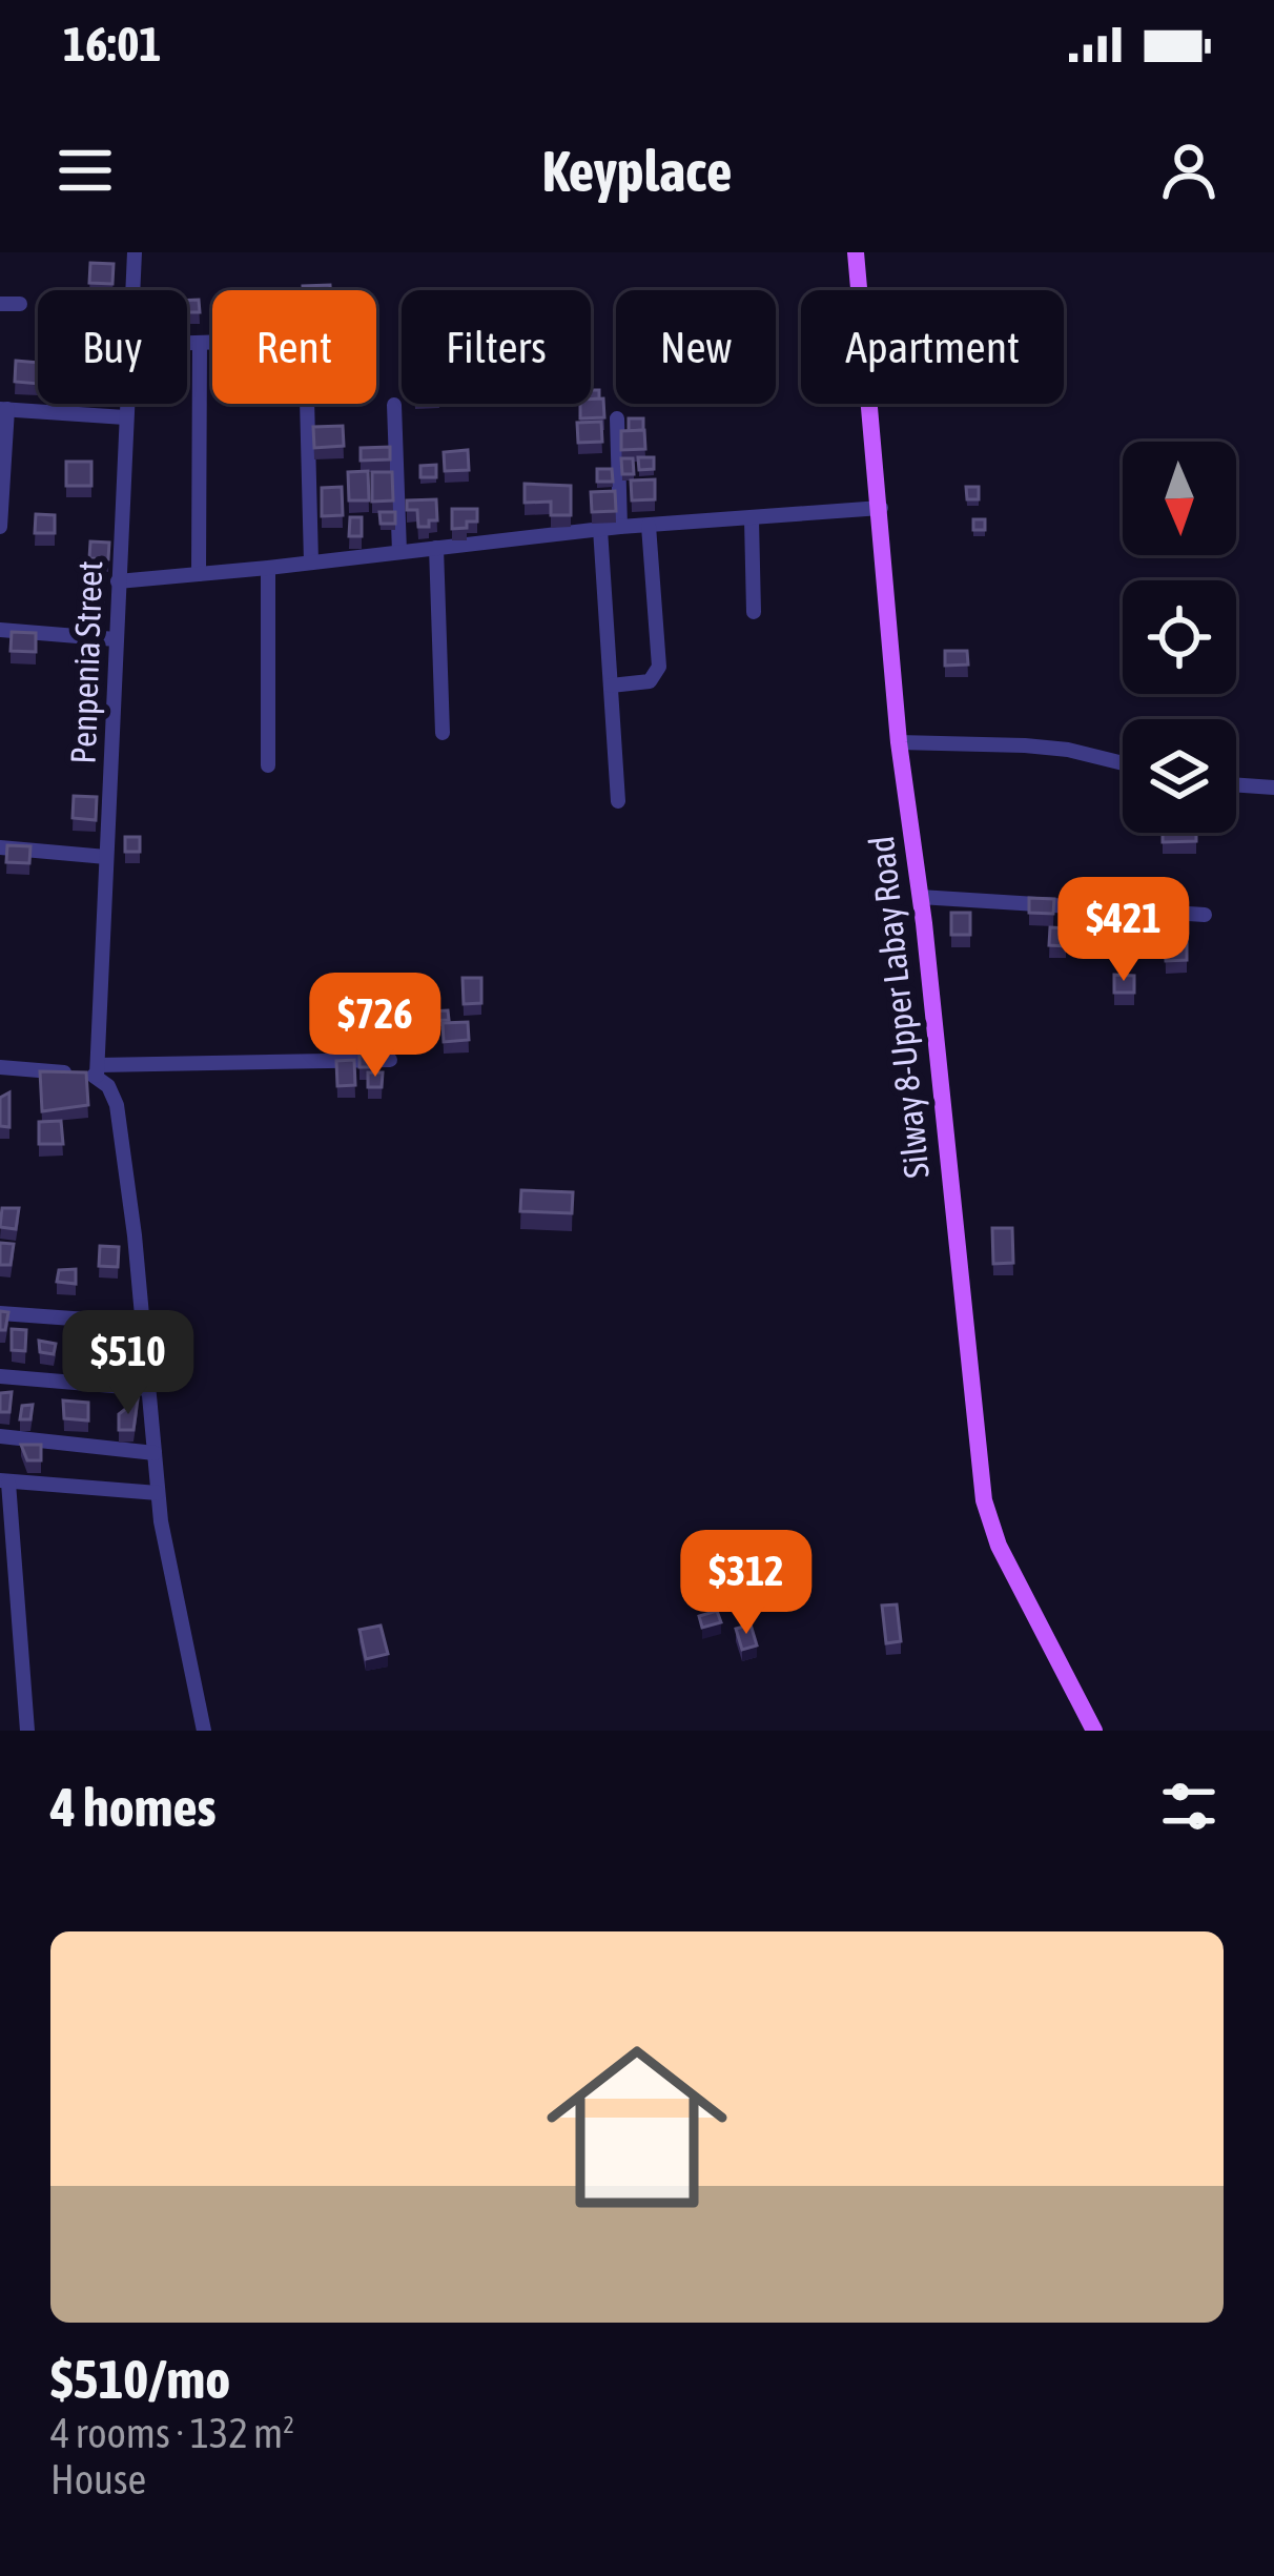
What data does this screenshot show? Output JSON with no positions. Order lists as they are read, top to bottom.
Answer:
{
  "streets": {
    "main road": ["Silway 8-Upper Labay Road"],
    "street": ["Penpenia Street"]
  },
  "north": "bottom",
  "page": {
    "status": "16:01",
    "header": "Keyplace",
    "chip": [
      "Buy",
      "Rent",
      "Filters",
      "New",
      "Apartment"
    ],
    "price": [
      "$421",
      "$726",
      "$510",
      "$312"
    ],
    "heading": "4 homes",
    "list": [
      {
        "name": "$510/mo",
        "note": "4 rooms · 132 m² · House"
      }
    ]
  }
}
